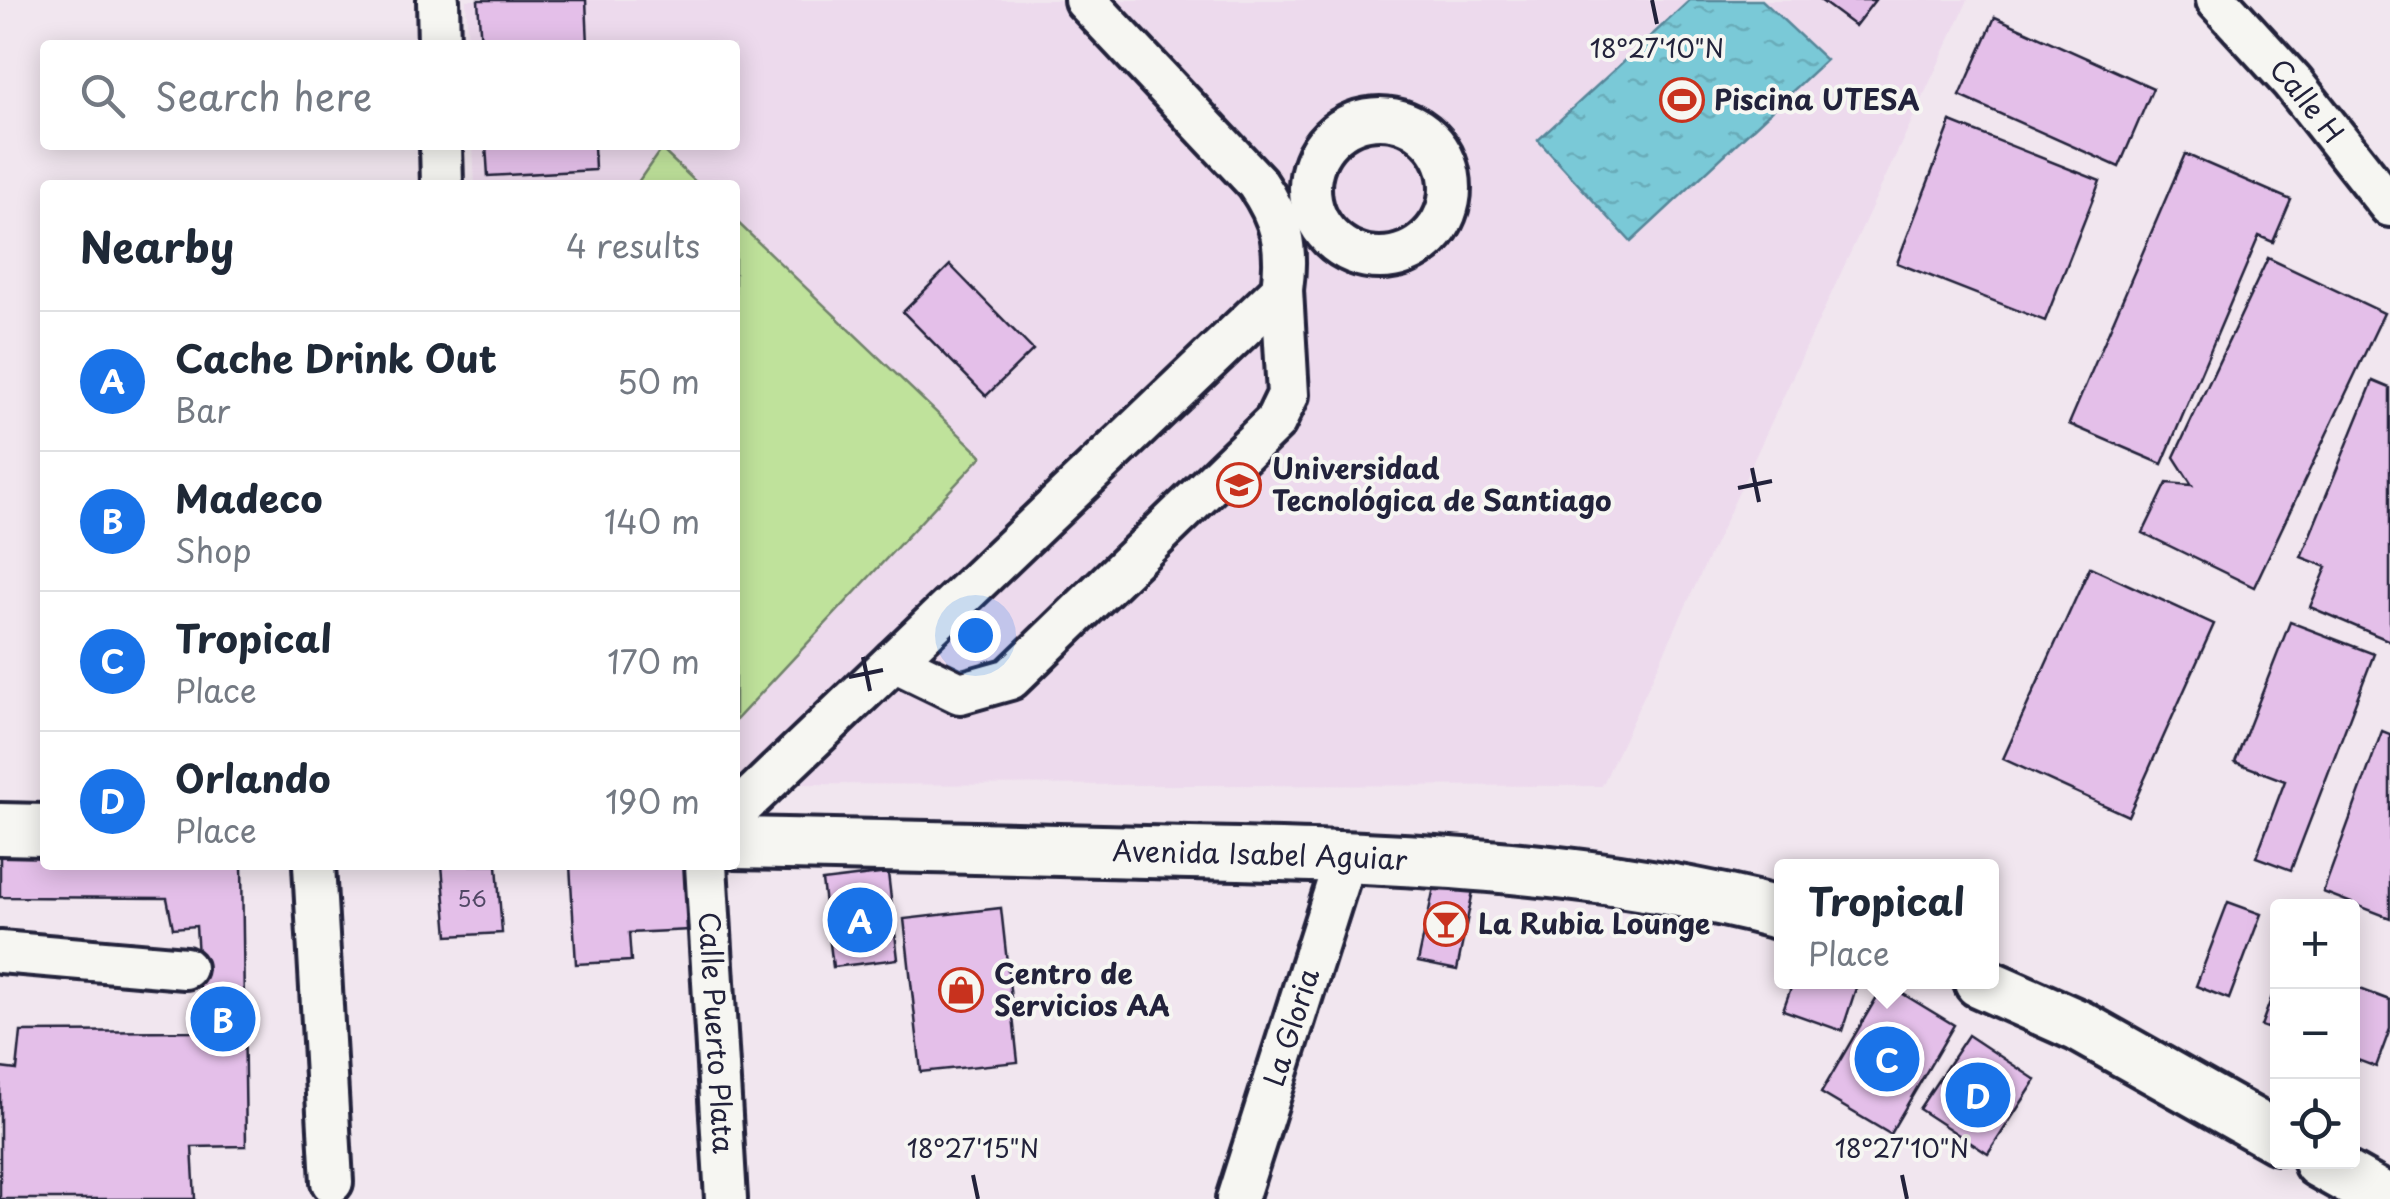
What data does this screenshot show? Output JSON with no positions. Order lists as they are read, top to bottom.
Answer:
{
  "streets": {
    "main road": ["Avenida Isabel Aguiar"],
    "street": ["Calle H", "La Gloria", "Calle Puerto Plata"]
  },
  "crossings": [
    ["Avenida Isabel Aguiar", "La Gloria"]
  ],
  "places": {
    "sports": ["Piscina UTESA"],
    "school or university": ["Universidad Tecnológica de Santiago"],
    "bar": ["La Rubia Lounge"],
    "shop": ["Centro de Servicios AA"]
  },
  "house_numbers": ["56"],
  "page": {
    "search": "Search here",
    "heading": ["Nearby", "4 results"],
    "list": [
      {
        "mark": "A",
        "name": "Cache Drink Out",
        "note": "Bar",
        "value": "50 m"
      },
      {
        "mark": "B",
        "name": "Madeco",
        "note": "Shop",
        "value": "140 m"
      },
      {
        "mark": "C",
        "name": "Tropical",
        "note": "Place",
        "value": "170 m"
      },
      {
        "mark": "D",
        "name": "Orlando",
        "note": "Place",
        "value": "190 m"
      }
    ],
    "popup": ["Tropical", "Place"],
    "pins": [
      "A",
      "B",
      "C",
      "D"
    ],
    "map_buttons": ["+", "−"]
  },
  "coordinates": ["18°27'10\"N", "18°27'15\"N"]
}
